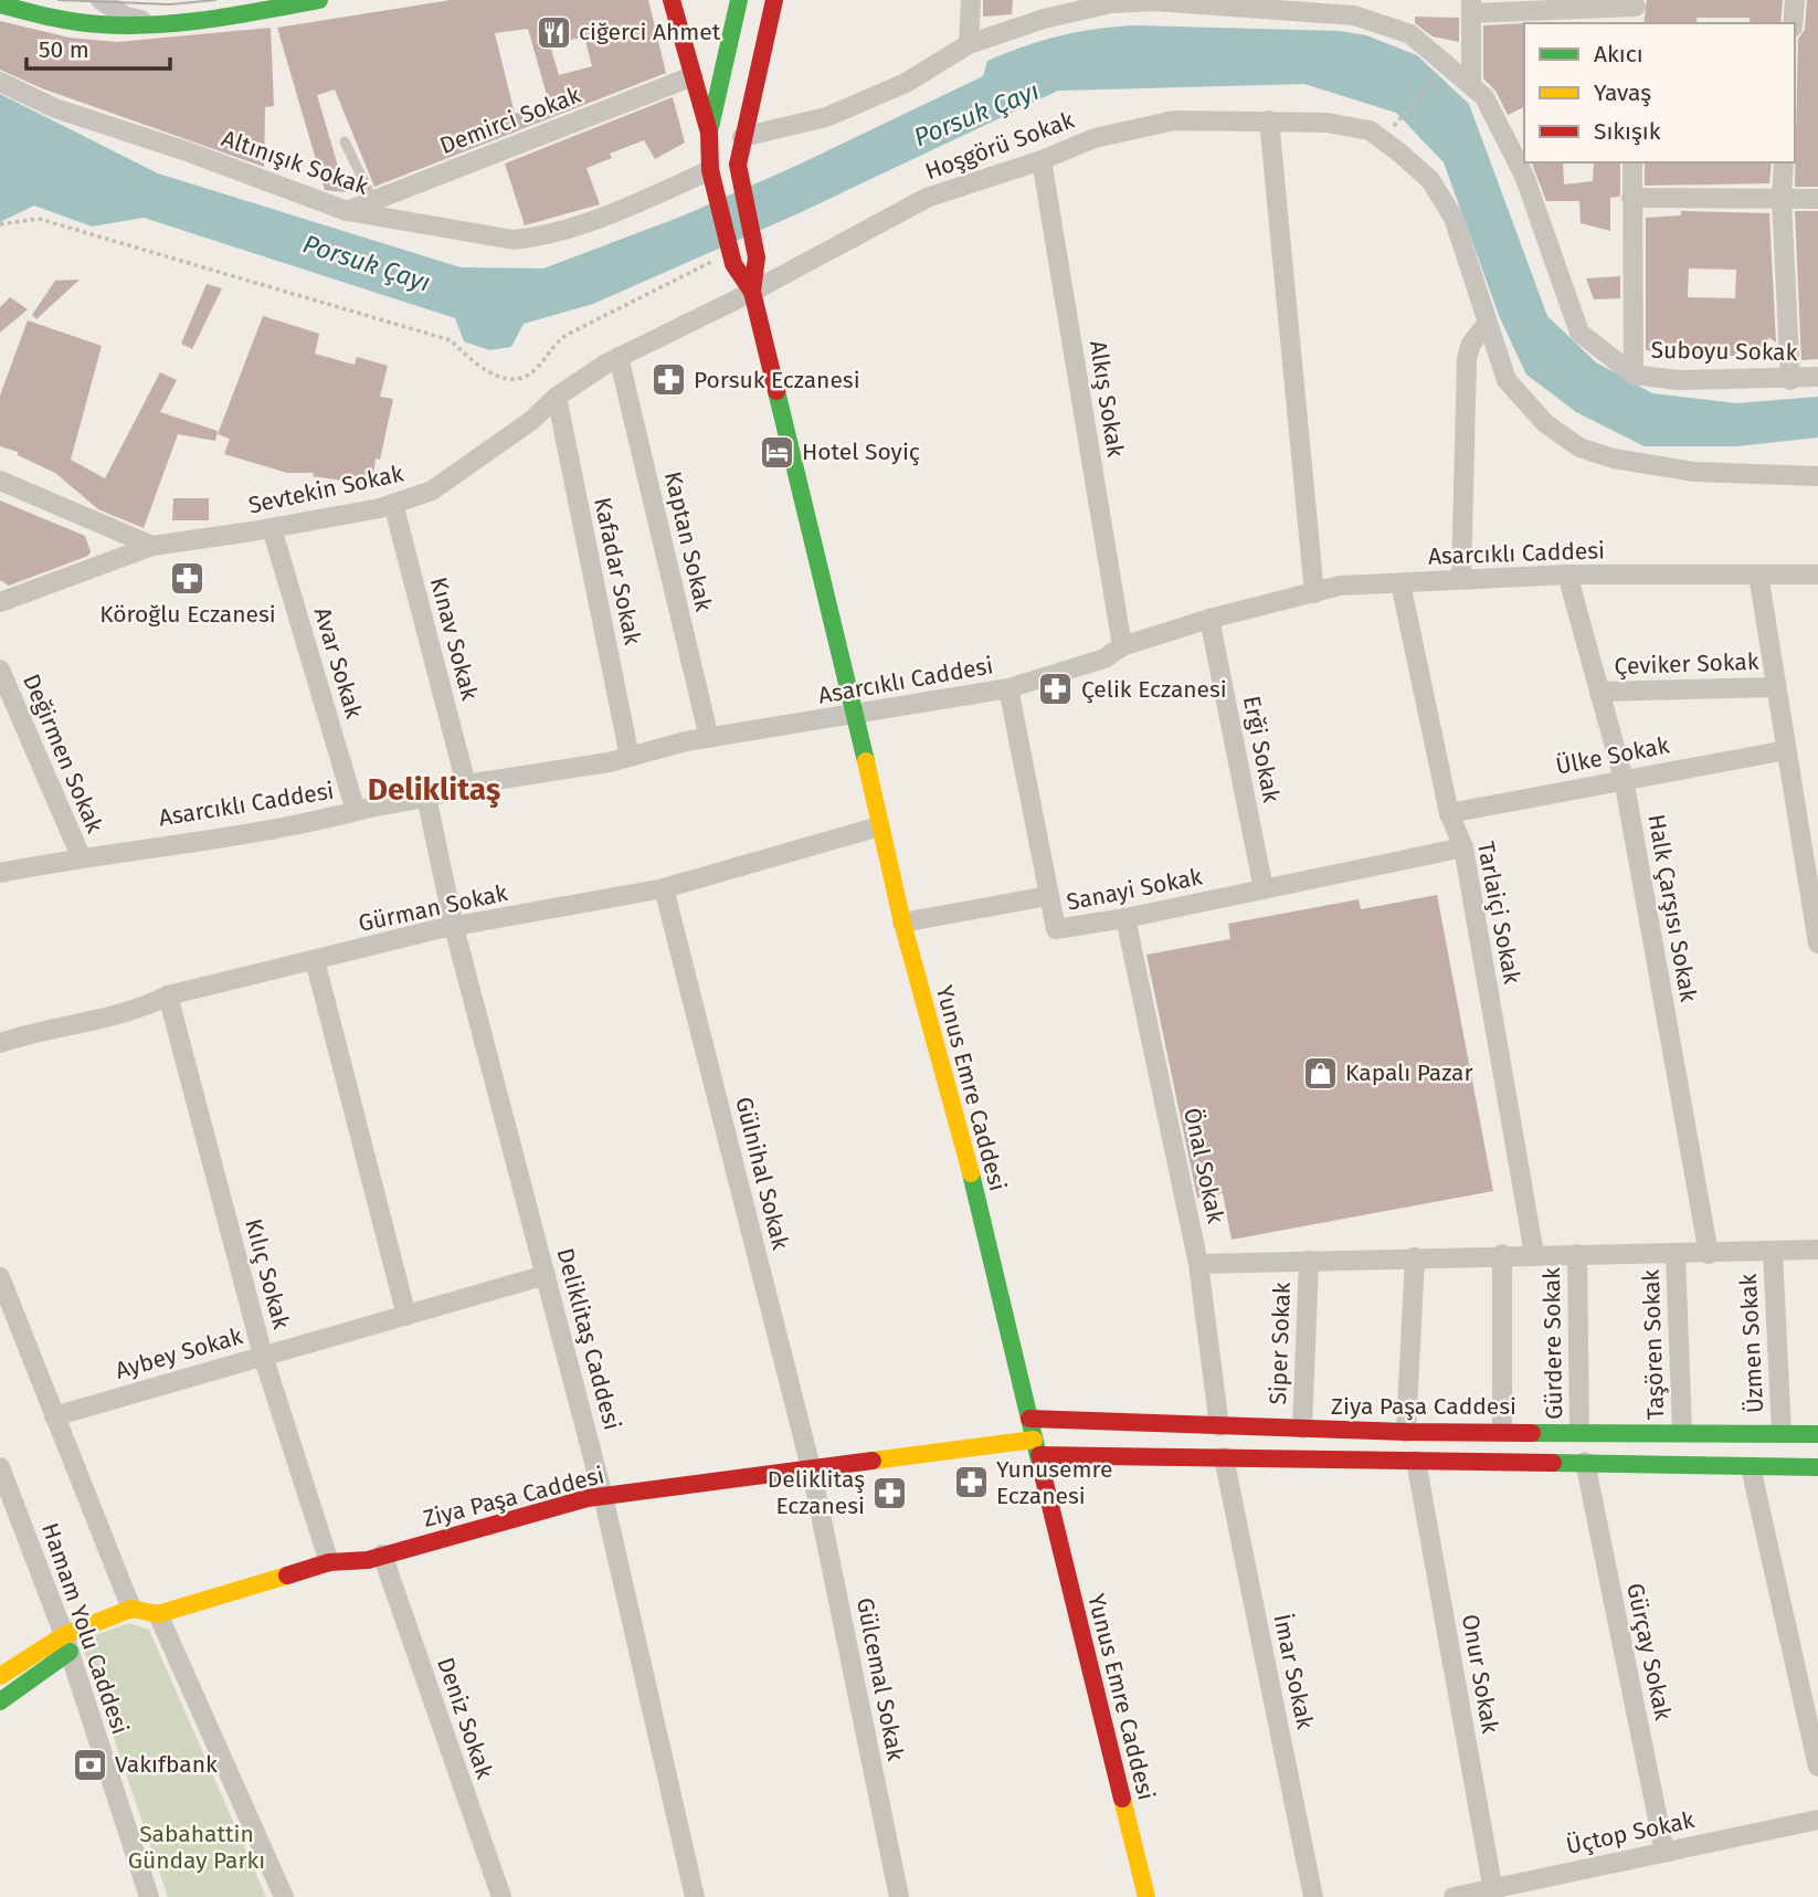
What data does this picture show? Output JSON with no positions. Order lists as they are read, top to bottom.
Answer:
{
  "streets": {
    "main road": ["Yunus Emre Caddesi", "Ziya Paşa Caddesi"],
    "street": [
      "Demirci Sokak",
      "Hoşgörü Sokak",
      "Altınışık Sokak",
      "Suboyu Sokak",
      "Alkış Sokak",
      "Sevtekin Sokak",
      "Kaptan Sokak",
      "Asarcıklı Caddesi",
      "Kafadar Sokak",
      "Kınav Sokak",
      "Avar Sokak",
      "Çeviker Sokak",
      "Erği Sokak",
      "Değirmen Sokak",
      "Ülke Sokak",
      "Sanayi Sokak",
      "Gürman Sokak",
      "Halk Çarşısı Sokak",
      "Tarlaiçi Sokak",
      "Önal Sokak",
      "Gülnihal Sokak",
      "Kılıç Sokak",
      "Deliklitaş Caddesi",
      "Siper Sokak",
      "Gürdere Sokak",
      "Üzmen Sokak",
      "Taşören Sokak",
      "Aybey Sokak",
      "Hamam Yolu Caddesi",
      "Gürçay Sokak",
      "İmar Sokak",
      "Onur Sokak",
      "Gülcemal Sokak",
      "Deniz Sokak",
      "Üçtop Sokak"
    ]
  },
  "crossings": [
    ["Demirci Sokak", "Altınışık Sokak"],
    ["Demirci Sokak", "Yunus Emre Caddesi"],
    ["Hoşgörü Sokak", "Alkış Sokak"],
    ["Hoşgörü Sokak", "Sevtekin Sokak"],
    ["Hoşgörü Sokak", "Yunus Emre Caddesi"],
    ["Altınışık Sokak", "Yunus Emre Caddesi"],
    ["Suboyu Sokak", "Yunus Emre Caddesi"],
    ["Alkış Sokak", "Asarcıklı Caddesi"],
    ["Sevtekin Sokak", "Kaptan Sokak"],
    ["Sevtekin Sokak", "Kafadar Sokak"],
    ["Sevtekin Sokak", "Kınav Sokak"],
    ["Sevtekin Sokak", "Avar Sokak"],
    ["Sevtekin Sokak", "Yunus Emre Caddesi"],
    ["Kaptan Sokak", "Asarcıklı Caddesi"],
    ["Asarcıklı Caddesi", "Kafadar Sokak"],
    ["Asarcıklı Caddesi", "Kınav Sokak"],
    ["Asarcıklı Caddesi", "Avar Sokak"],
    ["Asarcıklı Caddesi", "Erği Sokak"],
    ["Asarcıklı Caddesi", "Değirmen Sokak"],
    ["Asarcıklı Caddesi", "Sanayi Sokak"],
    ["Asarcıklı Caddesi", "Halk Çarşısı Sokak"],
    ["Asarcıklı Caddesi", "Tarlaiçi Sokak"],
    ["Asarcıklı Caddesi", "Yunus Emre Caddesi"],
    ["Asarcıklı Caddesi", "Deliklitaş Caddesi"],
    ["Çeviker Sokak", "Halk Çarşısı Sokak"],
    ["Erği Sokak", "Sanayi Sokak"],
    ["Ülke Sokak", "Halk Çarşısı Sokak"],
    ["Ülke Sokak", "Tarlaiçi Sokak"],
    ["Sanayi Sokak", "Tarlaiçi Sokak"],
    ["Sanayi Sokak", "Önal Sokak"],
    ["Gürman Sokak", "Yunus Emre Caddesi"],
    ["Gürman Sokak", "Gülnihal Sokak"],
    ["Gürman Sokak", "Kılıç Sokak"],
    ["Gürman Sokak", "Deliklitaş Caddesi"],
    ["Yunus Emre Caddesi", "Ziya Paşa Caddesi"],
    ["Önal Sokak", "Ziya Paşa Caddesi"],
    ["Gülnihal Sokak", "Ziya Paşa Caddesi"],
    ["Gülnihal Sokak", "Gülcemal Sokak"],
    ["Kılıç Sokak", "Aybey Sokak"],
    ["Kılıç Sokak", "Ziya Paşa Caddesi"],
    ["Deliklitaş Caddesi", "Aybey Sokak"],
    ["Deliklitaş Caddesi", "Ziya Paşa Caddesi"],
    ["Siper Sokak", "Ziya Paşa Caddesi"],
    ["Gürdere Sokak", "Ziya Paşa Caddesi"],
    ["Üzmen Sokak", "Ziya Paşa Caddesi"],
    ["Taşören Sokak", "Ziya Paşa Caddesi"],
    ["Aybey Sokak", "Hamam Yolu Caddesi"],
    ["Ziya Paşa Caddesi", "Hamam Yolu Caddesi"],
    ["Ziya Paşa Caddesi", "Gürçay Sokak"],
    ["Ziya Paşa Caddesi", "İmar Sokak"],
    ["Ziya Paşa Caddesi", "Onur Sokak"],
    ["Ziya Paşa Caddesi", "Gülcemal Sokak"],
    ["Ziya Paşa Caddesi", "Deniz Sokak"],
    ["Gürçay Sokak", "Üçtop Sokak"],
    ["Onur Sokak", "Üçtop Sokak"]
  ],
  "districts": ["Deliklitaş"],
  "water": ["Porsuk Çayı"],
  "parks": ["Sabahattin Günday Parkı"],
  "places": {
    "restaurant": ["ciğerci Ahmet"],
    "pharmacy": [
      "Porsuk Eczanesi",
      "Köroğlu Eczanesi",
      "Çelik Eczanesi",
      "Yunusemre Eczanesi",
      "Deliklitaş Eczanesi"
    ],
    "hotel": ["Hotel Soyiç"],
    "shop": ["Kapalı Pazar"],
    "bank": ["Vakıfbank"]
  },
  "legend": ["Akıcı", "Yavaş", "Sıkışık"],
  "scale_bar": "50 m"
}
